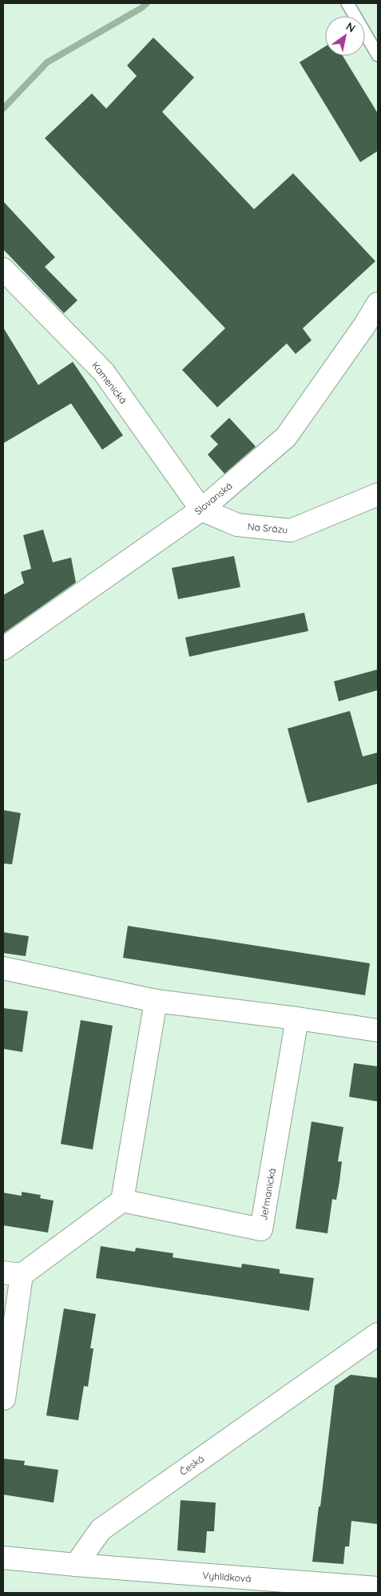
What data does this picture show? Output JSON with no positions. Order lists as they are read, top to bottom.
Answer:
{
  "streets": {
    "street": [
      "Kamenická",
      "Slovanská",
      "Na Srázu",
      "Jeřmanická",
      "Česká",
      "Vyhlídková"
    ]
  },
  "crossings": [
    ["Kamenická", "Slovanská"],
    ["Kamenická", "Na Srázu"],
    ["Slovanská", "Na Srázu"],
    ["Česká", "Vyhlídková"]
  ],
  "north": "top right"
}
